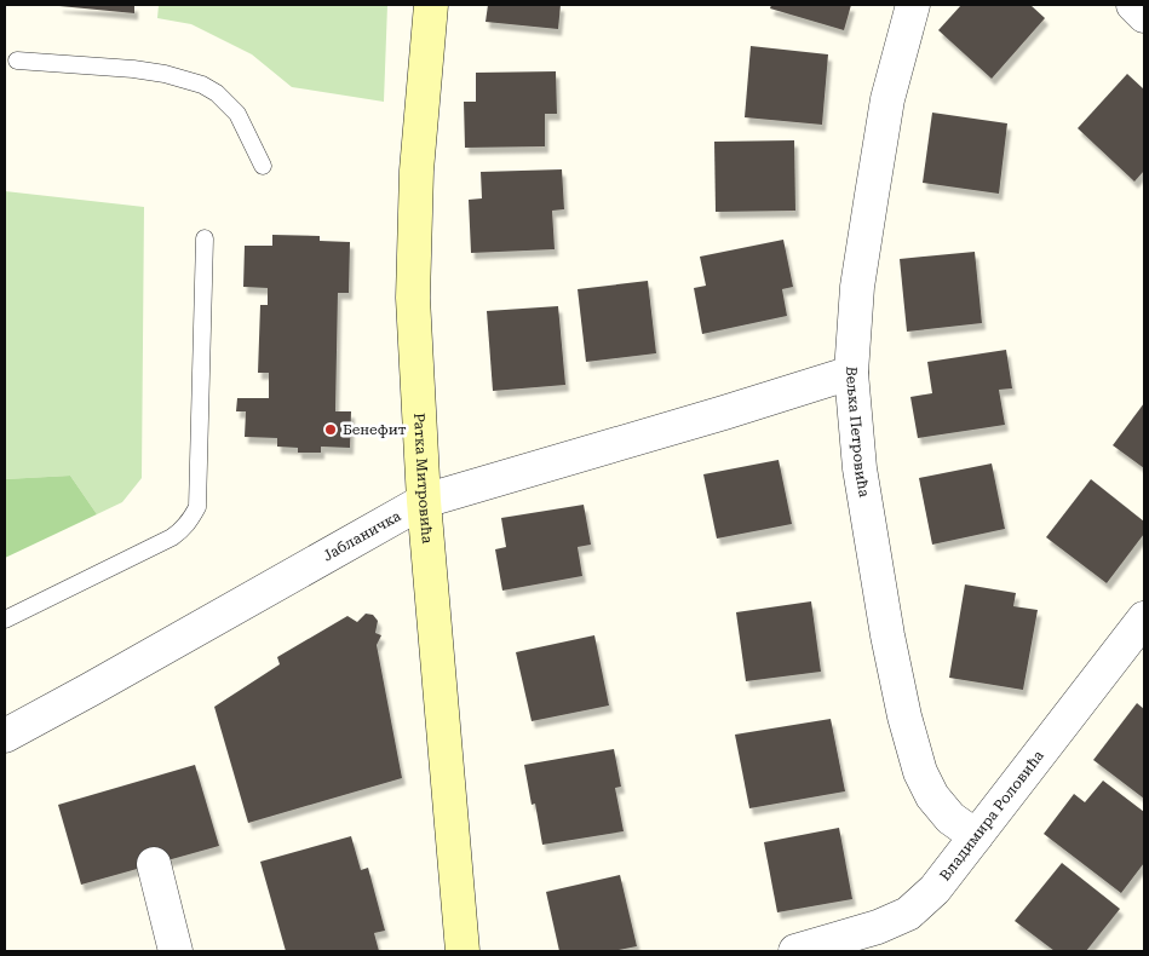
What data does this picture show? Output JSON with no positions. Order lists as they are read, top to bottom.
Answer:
{
  "streets": {
    "main road": ["Ратка Митровића"],
    "street": ["Вељка Петровића", "Јабланичка", "Владимира Роловића"]
  },
  "crossings": [
    ["Вељка Петровића", "Јабланичка"],
    ["Вељка Петровића", "Владимира Роловића"],
    ["Ратка Митровића", "Јабланичка"]
  ],
  "places": ["Бенефит"]
}
